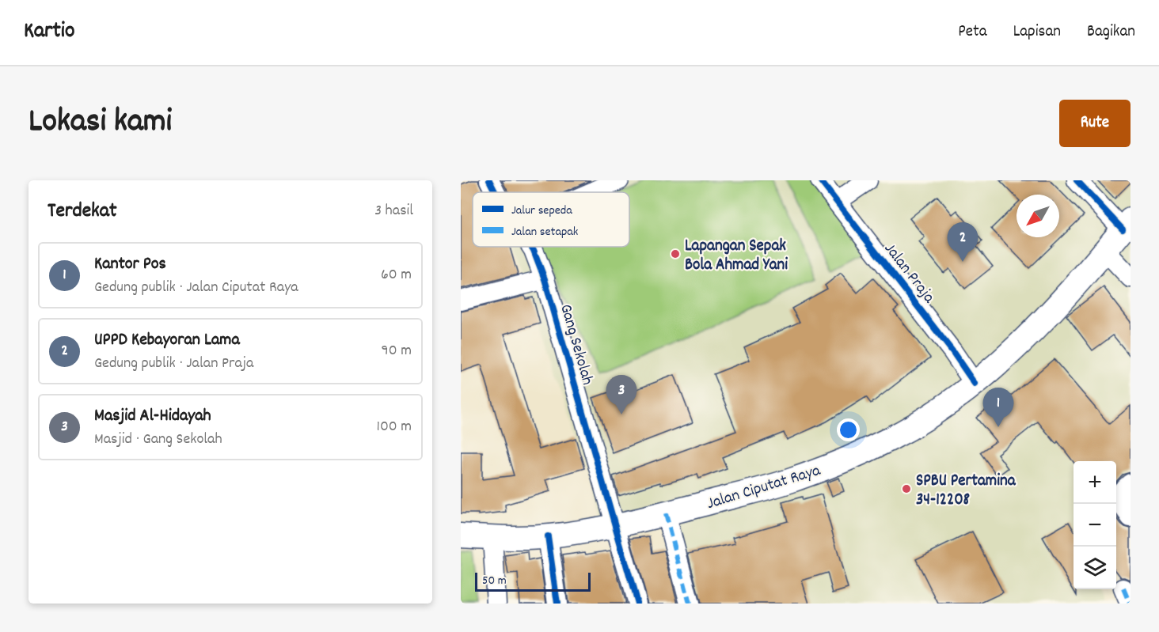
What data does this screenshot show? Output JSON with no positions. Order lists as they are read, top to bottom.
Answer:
{
  "streets": {
    "main road": ["Jalan Ciputat Raya"],
    "street": ["Jalan Praja", "Gang Sekolah"]
  },
  "crossings": [
    ["Jalan Praja", "Jalan Ciputat Raya"],
    ["Gang Sekolah", "Jalan Ciputat Raya"]
  ],
  "places": ["Lapangan Sepak Bola Ahmad Yani", "SPBU Pertamina 34-12208"],
  "legend": ["Jalur sepeda", "Jalan setapak"],
  "scale_bar": "50 m",
  "north": "bottom left",
  "page": {
    "header": "Kartio",
    "nav": ["Peta", "Lapisan", "Bagikan"],
    "title": "Lokasi kami",
    "buttons": "Rute",
    "heading": ["Terdekat", "3 hasil"],
    "pins": ["2", "3", "1"],
    "list": [
      {
        "mark": "1",
        "name": "Kantor Pos",
        "note": "Gedung publik · Jalan Ciputat Raya",
        "value": "60 m"
      },
      {
        "mark": "2",
        "name": "UPPD Kebayoran Lama",
        "note": "Gedung publik · Jalan Praja",
        "value": "90 m"
      },
      {
        "mark": "3",
        "name": "Masjid Al-Hidayah",
        "note": "Masjid · Gang Sekolah",
        "value": "100 m"
      }
    ],
    "map_buttons": ["+", "−"],
    "scale": "50 m"
  }
}
